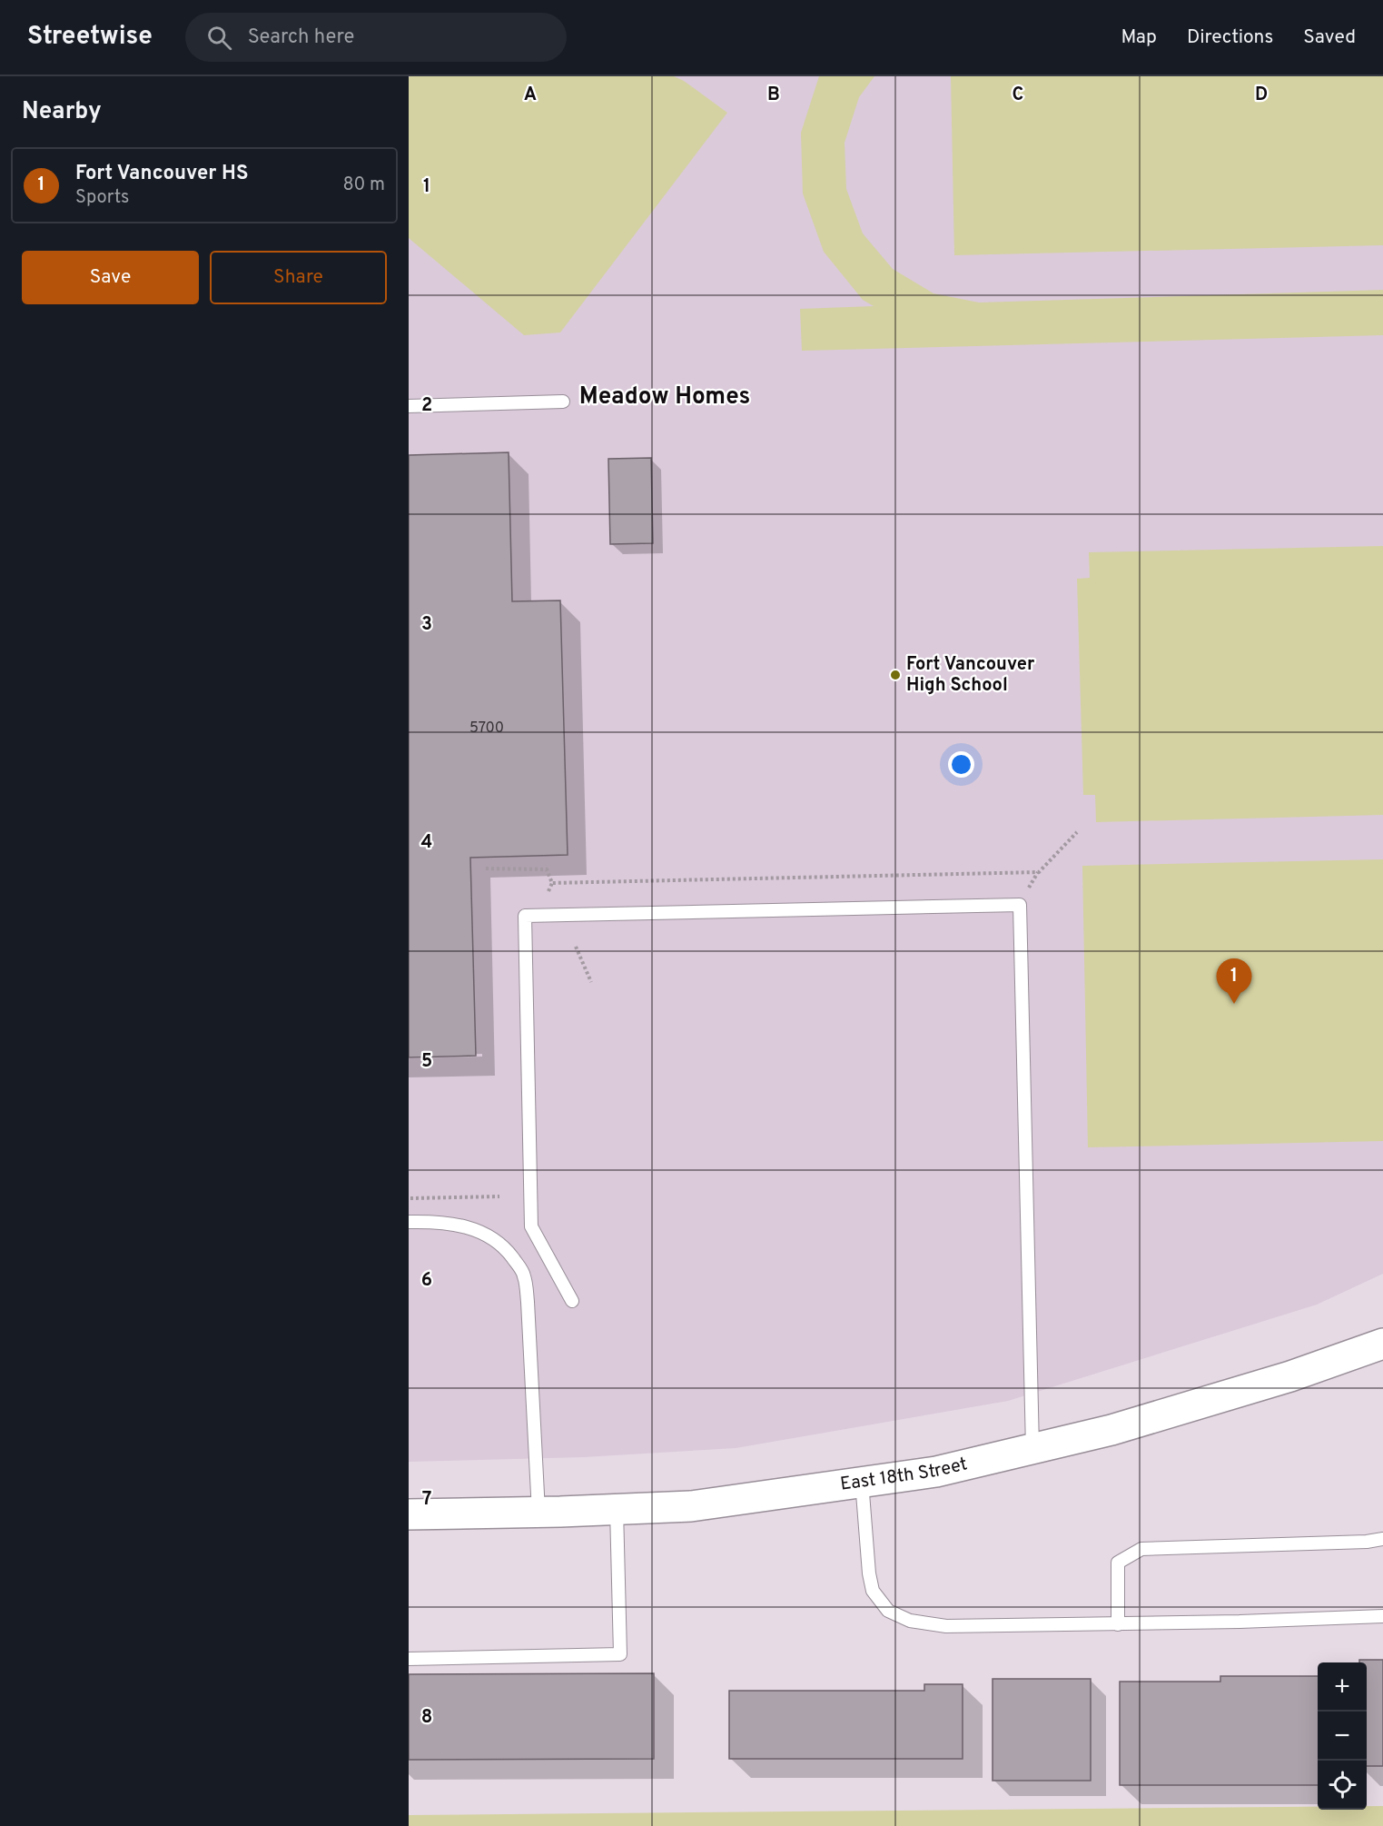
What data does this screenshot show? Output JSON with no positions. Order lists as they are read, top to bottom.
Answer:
{
  "streets": {
    "street": ["East 18th Street"]
  },
  "districts": ["Meadow Homes"],
  "places": ["Fort Vancouver High School"],
  "house_numbers": ["5700"],
  "page": {
    "header": "Streetwise",
    "search": "Search here",
    "nav": ["Map", "Directions", "Saved"],
    "heading": "Nearby",
    "list": [
      {
        "mark": "1",
        "name": "Fort Vancouver HS",
        "note": "Sports",
        "value": "80 m"
      }
    ],
    "buttons": ["Save", "Share"],
    "pins": "1",
    "map_buttons": ["+", "−"]
  },
  "grid": {
    "columns": [
      "A",
      "B",
      "C",
      "D"
    ],
    "rows": [
      "1",
      "2",
      "3",
      "4",
      "5",
      "6",
      "7",
      "8"
    ]
  }
}
